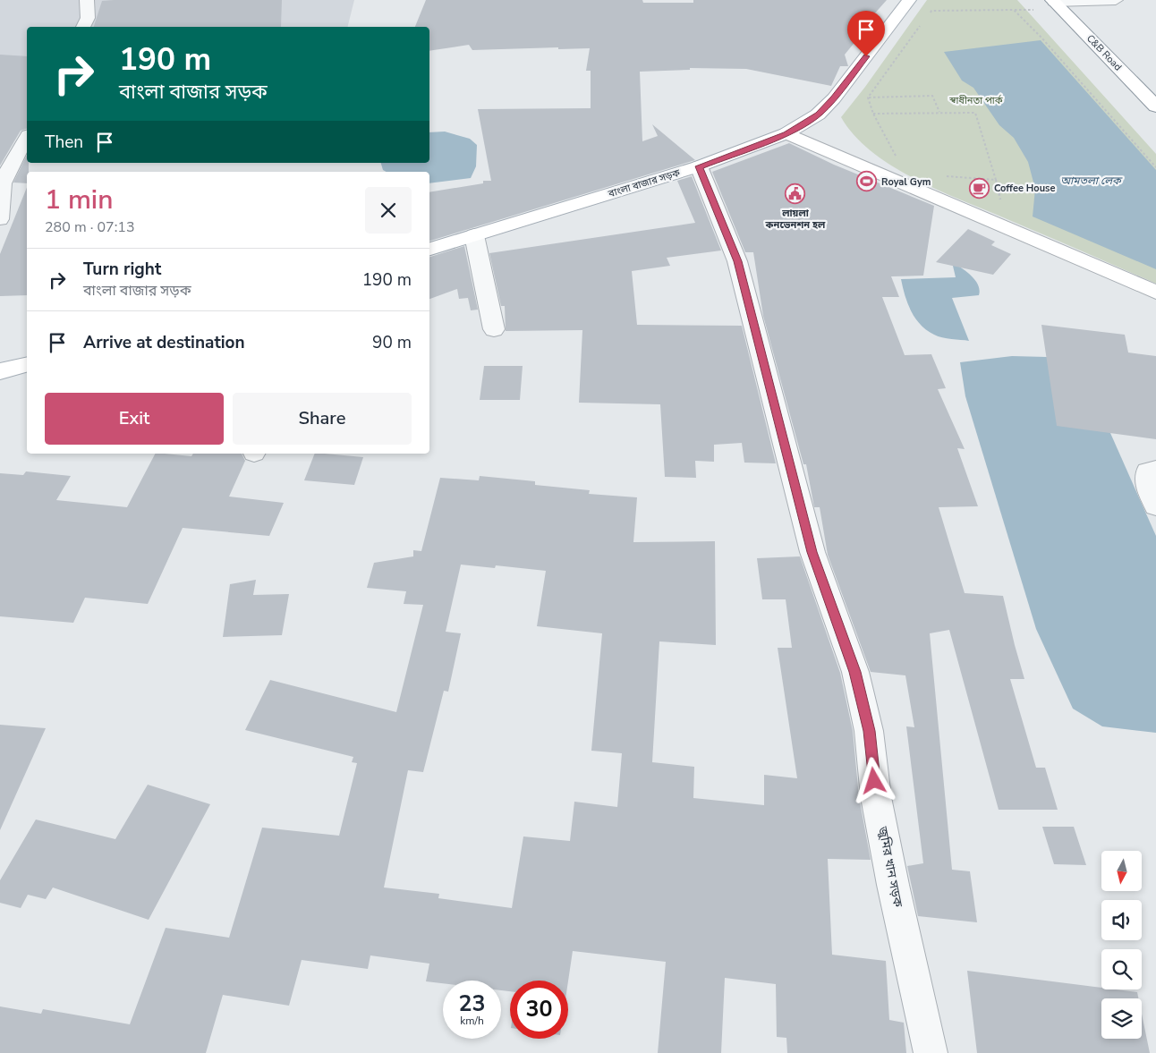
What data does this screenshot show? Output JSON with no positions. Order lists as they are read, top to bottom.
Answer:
{
  "streets": {
    "main road": ["C&B Road", "বাংলা বাজার সড়ক"],
    "street": ["জুমির খান সড়ক"]
  },
  "crossings": [
    ["বাংলা বাজার সড়ক", "জুমির খান সড়ক"]
  ],
  "water": ["আমতলা লেক"],
  "parks": ["স্বাধীনতা পার্ক"],
  "places": {
    "sports": ["Royal Gym"],
    "cafe": ["Coffee House"],
    "public building": ["লায়লা কনভেনশন হল"]
  },
  "north": "bottom",
  "page": {
    "turn": ["190 m", "বাংলা বাজার সড়ক"],
    "then": "Then",
    "heading": ["1 min", "280 m · 07:13"],
    "list": [
      {
        "name": "Turn right",
        "note": "বাংলা বাজার সড়ক",
        "value": "190 m"
      },
      {
        "name": "Arrive at destination",
        "value": "90 m"
      }
    ],
    "buttons": ["Exit", "Share"],
    "speed": "23 km/h",
    "limit": "30"
  }
}
